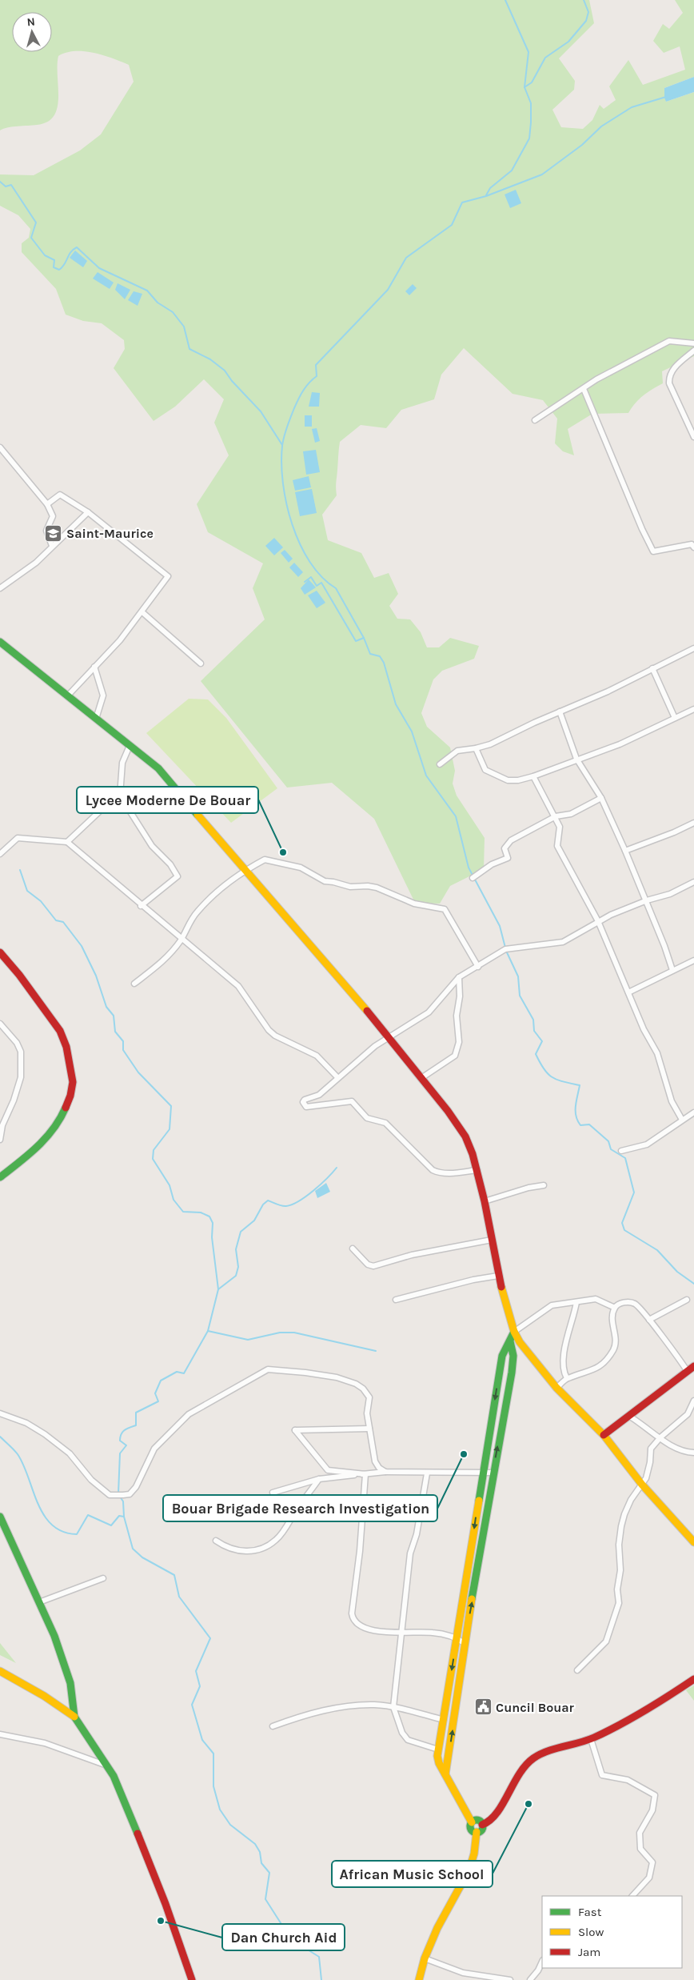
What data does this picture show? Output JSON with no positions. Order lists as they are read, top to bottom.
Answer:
{
  "places": {
    "school or university": ["Saint-Maurice"],
    "other": [
      "Lycee Moderne De Bouar",
      "Bouar Brigade Research Investigation",
      "African Music School",
      "Dan Church Aid"
    ],
    "public building": ["Cuncil Bouar"]
  },
  "legend": ["Fast", "Slow", "Jam"],
  "north": "top"
}
